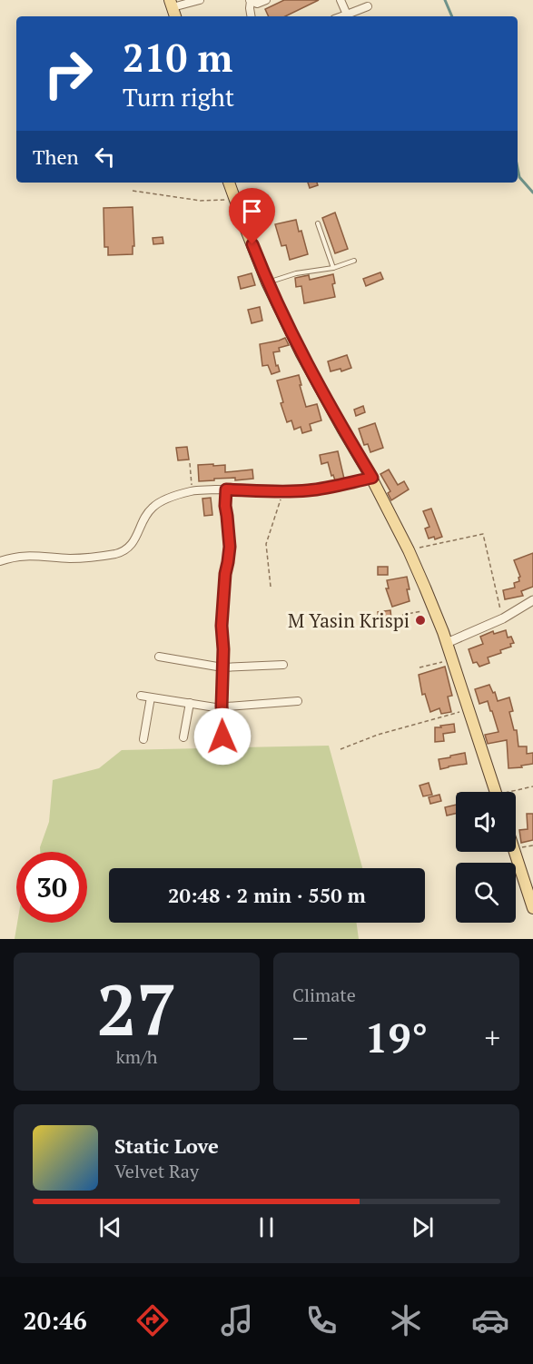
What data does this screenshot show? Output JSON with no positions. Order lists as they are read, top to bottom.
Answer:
{
  "places": ["M Yasin Krispi"],
  "page": {
    "turn": ["210 m", "Turn right"],
    "then": "Then",
    "limit": "30",
    "trip": "20:48 · 2 min · 550 m",
    "tile": [
      ["27", "km/h"],
      "Climate"
    ],
    "heat": ["−", "19°", "+"],
    "song": ["Static Love", "Velvet Ray"],
    "tabs": "20:46"
  }
}
